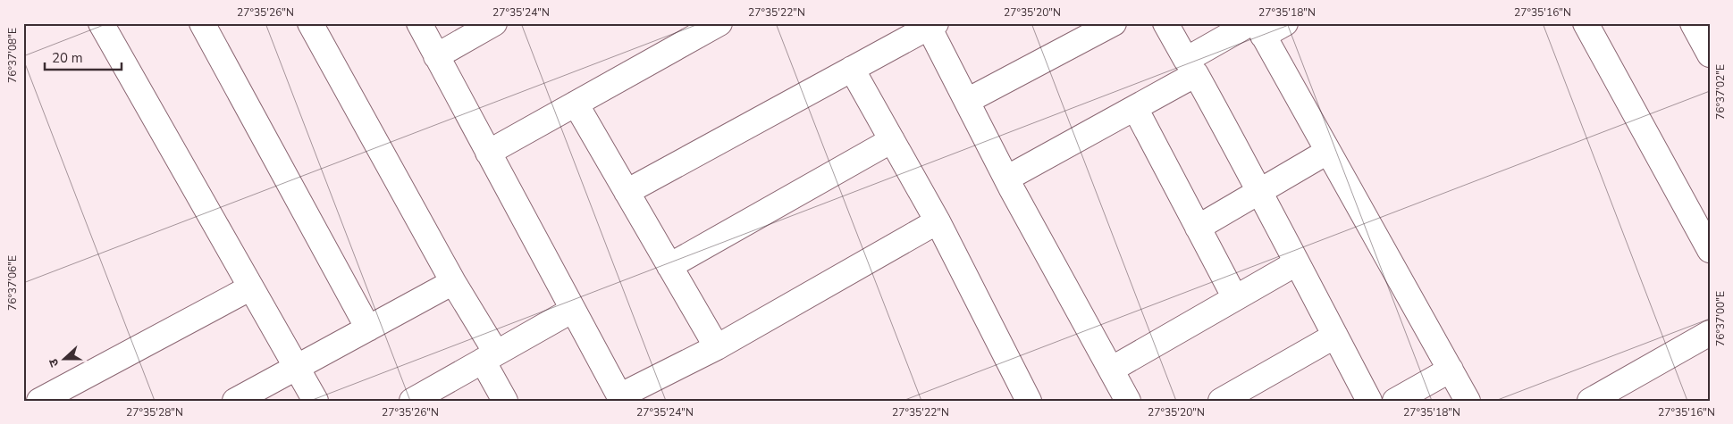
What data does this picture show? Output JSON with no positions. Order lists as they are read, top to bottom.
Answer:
{
  "scale_bar": "20 m",
  "north": "left",
  "coordinates": [
    "27°35'26\"N",
    "27°35'24\"N",
    "27°35'22\"N",
    "27°35'20\"N",
    "27°35'18\"N",
    "27°35'16\"N",
    "76°37'08\"E",
    "76°37'02\"E",
    "76°37'06\"E",
    "76°37'00\"E",
    "27°35'28\"N"
  ]
}
